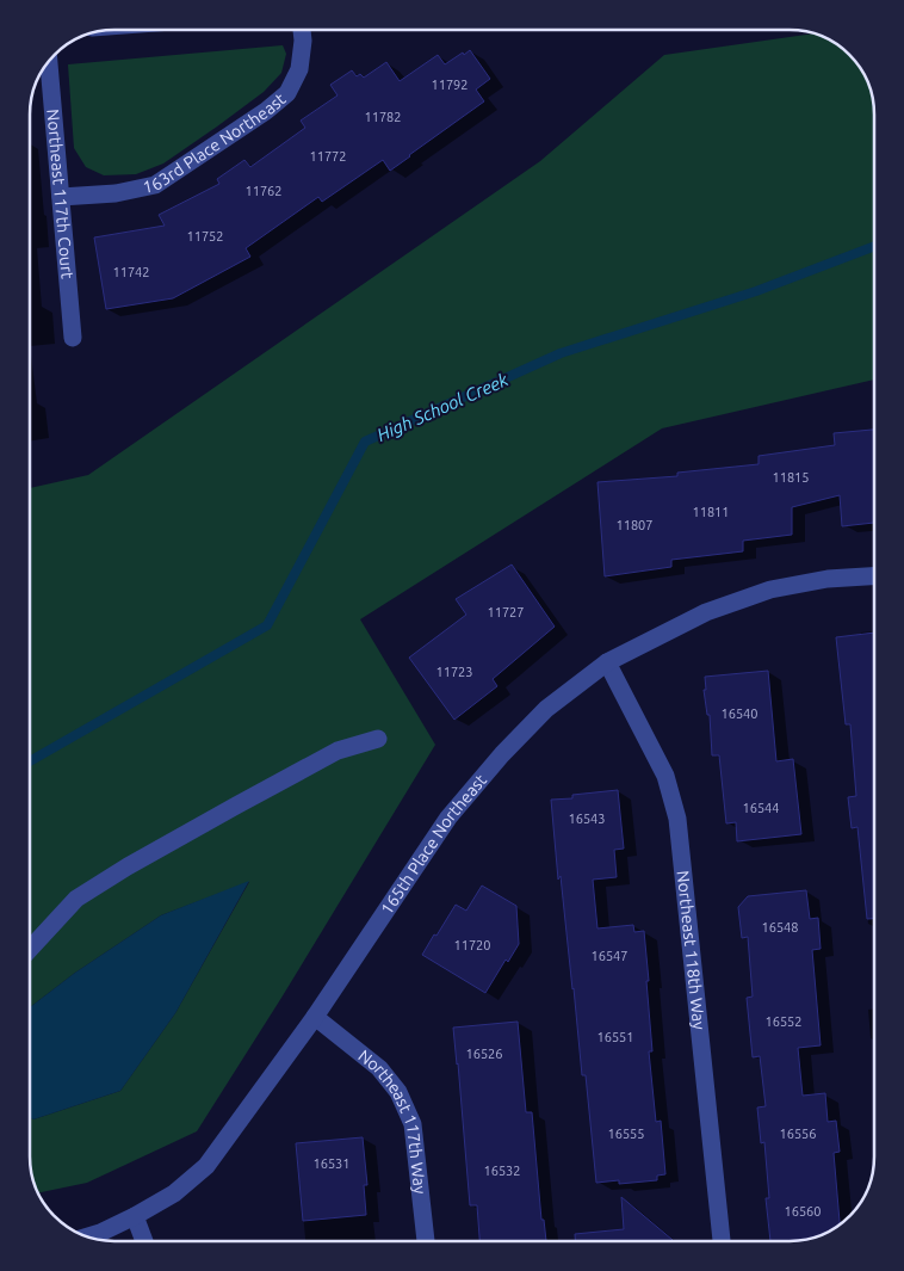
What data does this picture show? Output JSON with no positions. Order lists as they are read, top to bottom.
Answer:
{
  "streets": {
    "street": [
      "163rd Place Northeast",
      "Northeast 117th Court",
      "165th Place Northeast",
      "Northeast 118th Way",
      "Northeast 117th Way"
    ]
  },
  "crossings": [
    ["163rd Place Northeast", "Northeast 117th Court"],
    ["165th Place Northeast", "Northeast 118th Way"],
    ["165th Place Northeast", "Northeast 117th Way"]
  ],
  "water": ["High School Creek"],
  "house_numbers": [
    "11792",
    "11782",
    "11772",
    "11762",
    "11752",
    "11742",
    "11815",
    "11811",
    "11807",
    "11727",
    "11723",
    "16540",
    "16544",
    "16543",
    "16548",
    "11720",
    "16547",
    "16552",
    "16551",
    "16526",
    "16555",
    "16556",
    "16531",
    "16532",
    "16560"
  ]
}
